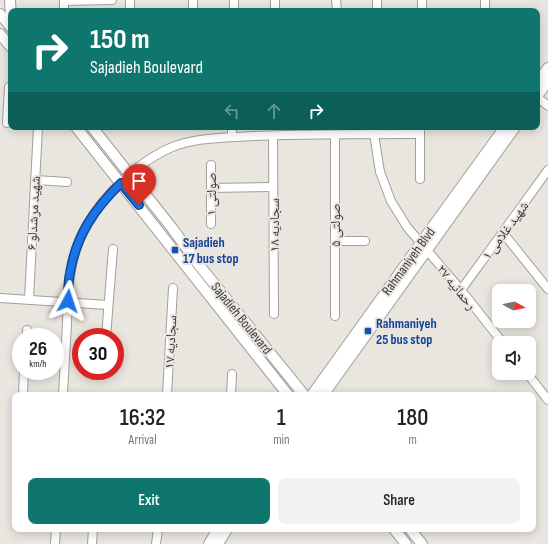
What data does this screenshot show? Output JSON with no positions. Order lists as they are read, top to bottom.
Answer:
{
  "streets": {
    "main road": ["Rahmaniyeh Blvd", "Sajadieh Boulevard"],
    "street": [
      "صولتی ۱",
      "شهید مرشدلو ۶",
      "سجادیه ۱۸",
      "صولتی ۵",
      "شهید غلامی ۱",
      "رحمانیه ۲۷",
      "سجادیه ۱۷"
    ]
  },
  "crossings": [
    ["شهید غلامی ۱", "رحمانیه ۲۷"],
    ["Rahmaniyeh Blvd", "رحمانیه ۲۷"]
  ],
  "places": {
    "transit": ["Sajadieh 17 bus stop", "Rahmaniyeh 25 bus stop"]
  },
  "north": "right",
  "page": {
    "turn": ["150 m", "Sajadieh Boulevard"],
    "speed": "26 km/h",
    "limit": "30",
    "eta": [
      "16:32",
      "Arrival",
      "1",
      "min",
      "180",
      "m"
    ],
    "buttons": ["Exit", "Share"]
  }
}
